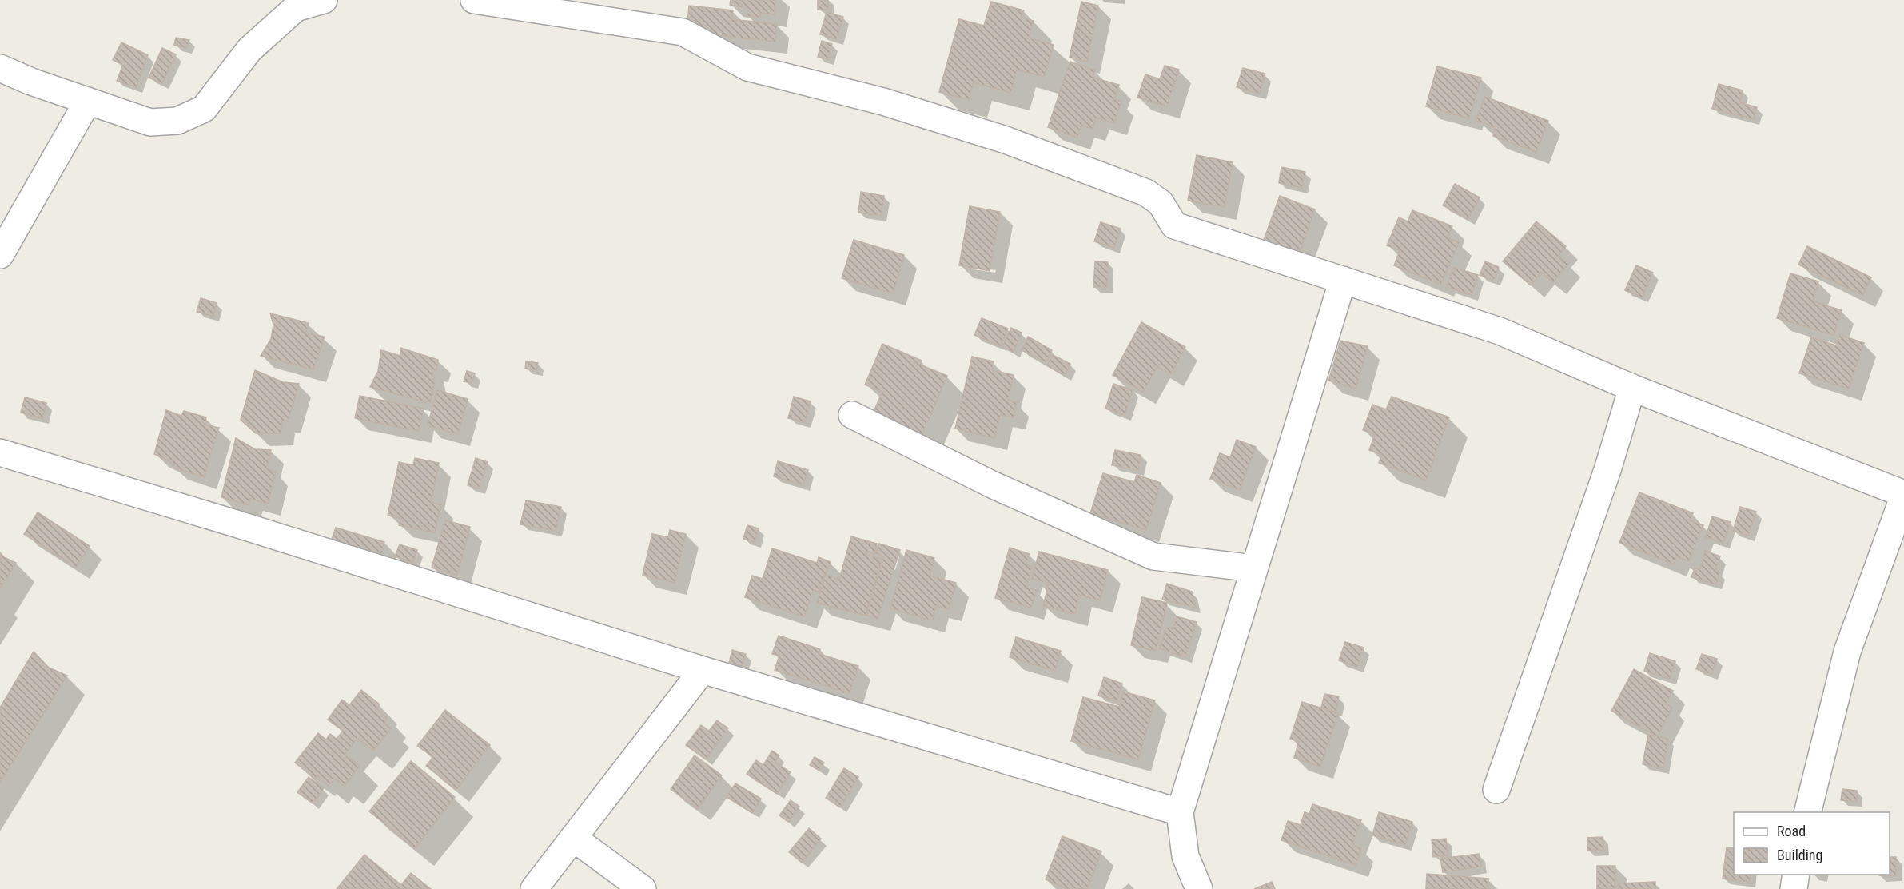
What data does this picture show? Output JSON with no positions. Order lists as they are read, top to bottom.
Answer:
{
  "legend": ["Road", "Building"]
}
